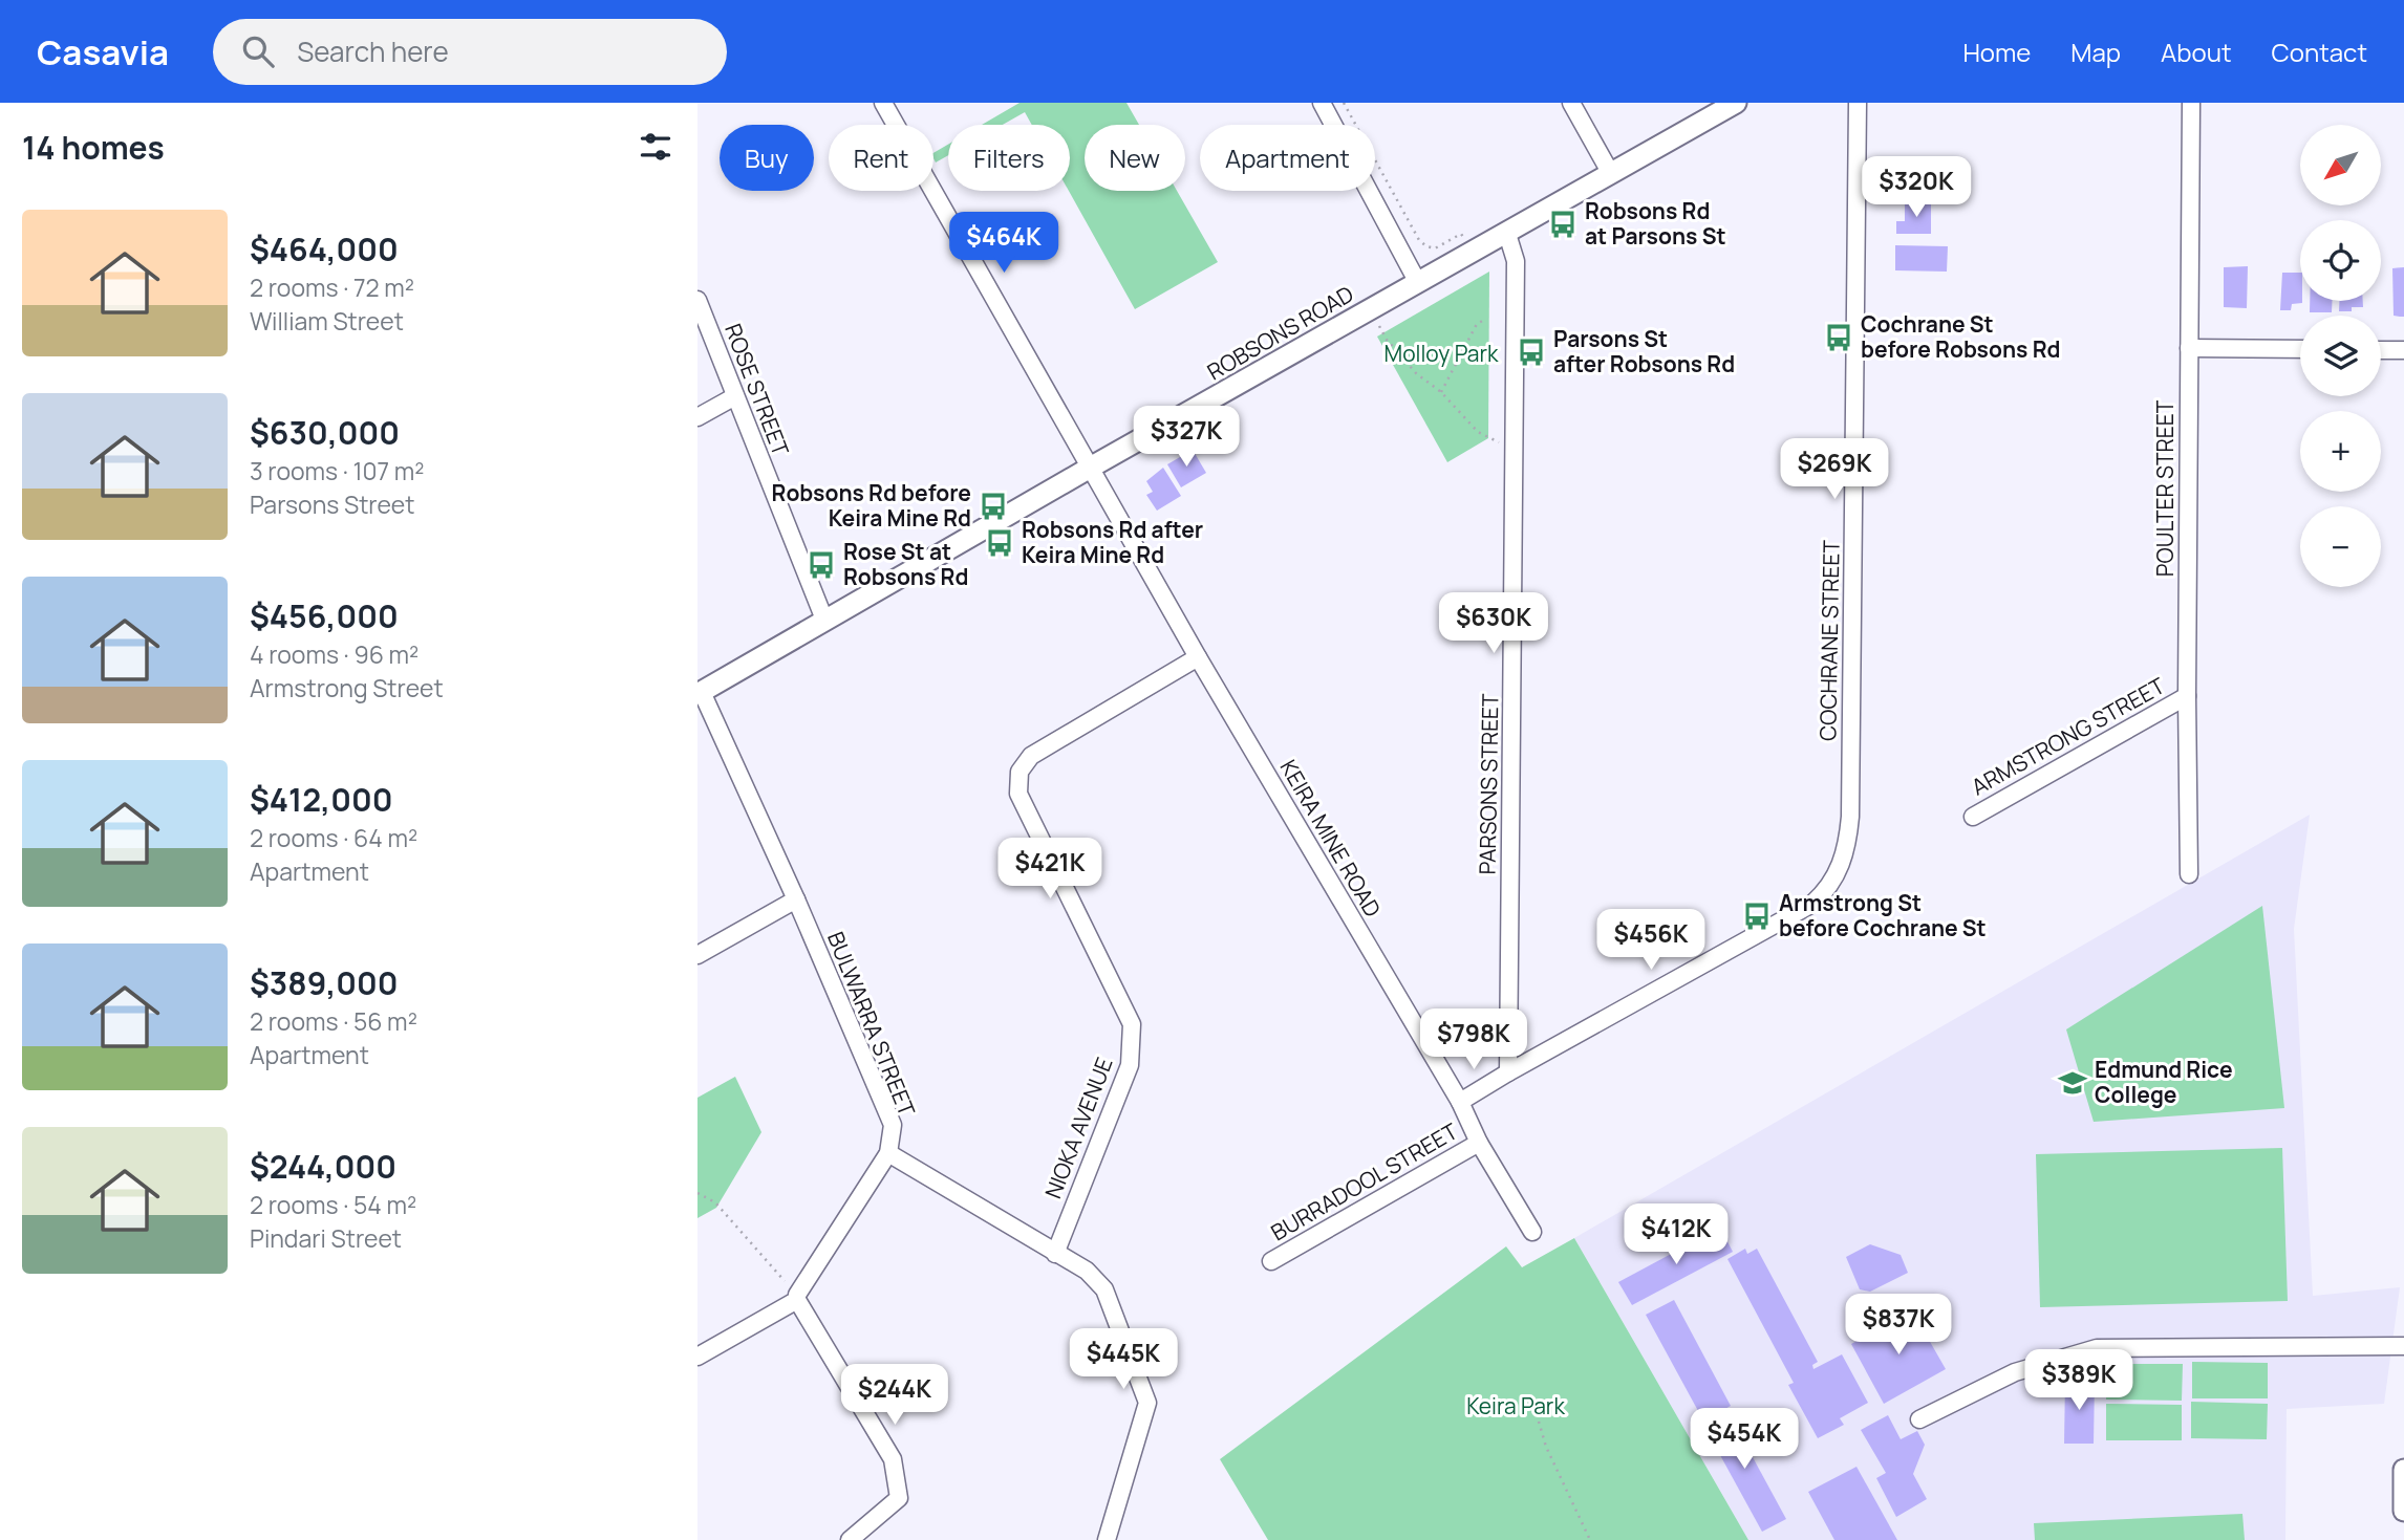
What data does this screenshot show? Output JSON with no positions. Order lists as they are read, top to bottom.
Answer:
{
  "streets": {
    "main road": ["ROBSONS ROAD"],
    "street": [
      "ROSE STREET",
      "POULTER STREET",
      "COCHRANE STREET",
      "ARMSTRONG STREET",
      "PARSONS STREET",
      "KEIRA MINE ROAD",
      "BULWARRA STREET",
      "NIOKA AVENUE",
      "BURRADOOL STREET"
    ]
  },
  "crossings": [
    ["ROBSONS ROAD", "ROSE STREET"],
    ["ROBSONS ROAD", "PARSONS STREET"],
    ["ROBSONS ROAD", "KEIRA MINE ROAD"],
    ["ROBSONS ROAD", "BULWARRA STREET"],
    ["POULTER STREET", "ARMSTRONG STREET"],
    ["COCHRANE STREET", "PARSONS STREET"],
    ["KEIRA MINE ROAD", "NIOKA AVENUE"],
    ["KEIRA MINE ROAD", "BURRADOOL STREET"]
  ],
  "parks": ["Molloy Park", "Keira Park"],
  "places": {
    "bus stop": [
      "Robsons Rd at Parsons St",
      "Cochrane St before Robsons Rd",
      "Parsons St after Robsons Rd",
      "Robsons Rd before Keira Mine Rd",
      "Robsons Rd after Keira Mine Rd",
      "Rose St at Robsons Rd",
      "Armstrong St before Cochrane St"
    ],
    "school or university": ["Edmund Rice College"]
  },
  "north": "bottom left",
  "page": {
    "header": "Casavia",
    "search": "Search here",
    "nav": [
      "Home",
      "Map",
      "About",
      "Contact"
    ],
    "heading": "14 homes",
    "map_buttons": ["+", "−"],
    "chip": [
      "Buy",
      "Rent",
      "Filters",
      "New",
      "Apartment"
    ],
    "price": [
      "$320K",
      "$464K",
      "$327K",
      "$269K",
      "$630K",
      "$421K",
      "$456K",
      "$798K",
      "$412K",
      "$837K",
      "$445K",
      "$389K",
      "$244K",
      "$454K"
    ],
    "list": [
      {
        "name": "$464,000",
        "note": "2 rooms · 72 m² · William Street"
      },
      {
        "name": "$630,000",
        "note": "3 rooms · 107 m² · Parsons Street"
      },
      {
        "name": "$456,000",
        "note": "4 rooms · 96 m² · Armstrong Street"
      },
      {
        "name": "$412,000",
        "note": "2 rooms · 64 m² · Apartment"
      },
      {
        "name": "$389,000",
        "note": "2 rooms · 56 m² · Apartment"
      },
      {
        "name": "$244,000",
        "note": "2 rooms · 54 m² · Pindari Street"
      }
    ]
  }
}
